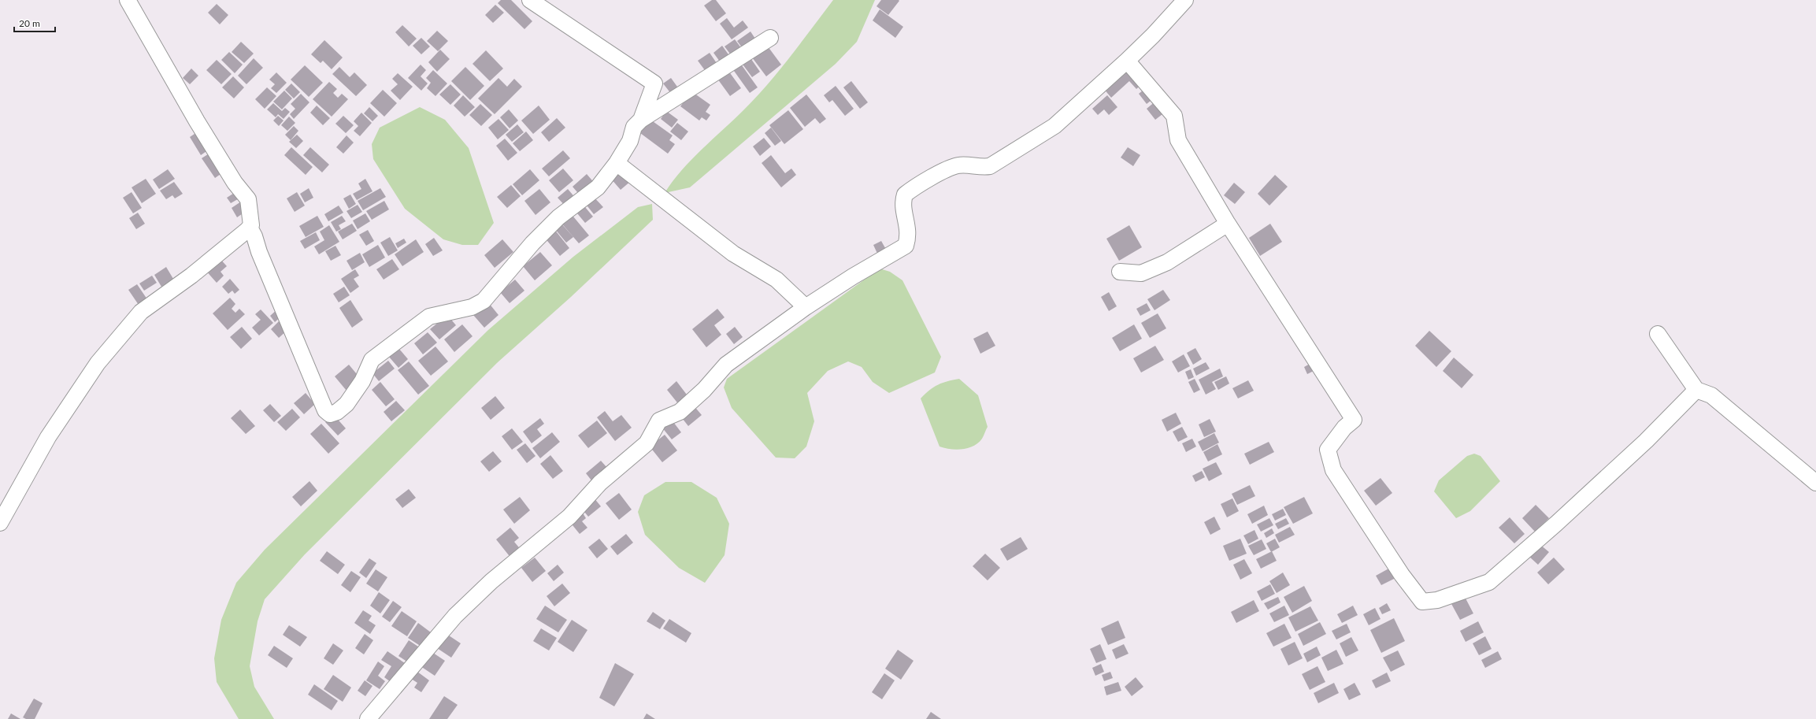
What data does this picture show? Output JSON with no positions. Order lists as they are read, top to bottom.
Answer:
{
  "scale_bar": "20 m"
}
